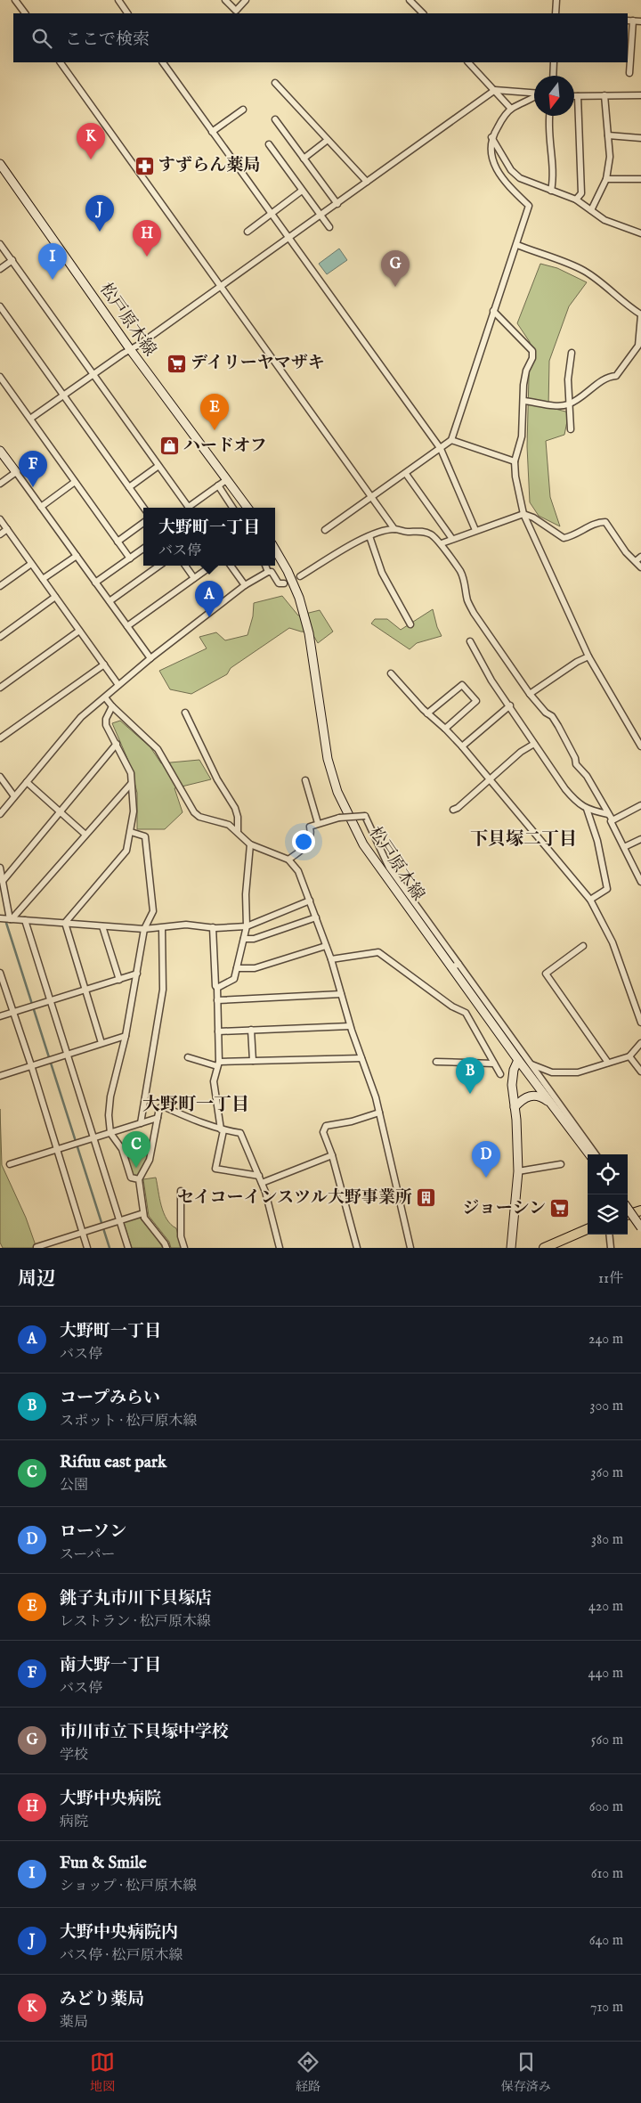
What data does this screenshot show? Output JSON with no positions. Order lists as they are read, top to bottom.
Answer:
{
  "streets": {
    "main road": ["松戸原木線"]
  },
  "districts": ["下貝塚二丁目", "大野町一丁目"],
  "places": {
    "pharmacy": ["すずらん薬局"],
    "supermarket": ["デイリーヤマザキ", "ジョーシン"],
    "shop": ["ハードオフ"],
    "building": ["セイコーインスツル大野事業所"]
  },
  "north": "bottom",
  "page": {
    "search": "ここで検索",
    "pins": [
      "K",
      "J",
      "H",
      "I",
      "G",
      "E",
      "F",
      "A",
      "B",
      "C",
      "D"
    ],
    "popup": ["大野町一丁目", "バス停"],
    "heading": ["周辺", "11件"],
    "list": [
      {
        "mark": "A",
        "name": "大野町一丁目",
        "note": "バス停",
        "value": "240 m"
      },
      {
        "mark": "B",
        "name": "コープみらい",
        "note": "スポット · 松戸原木線",
        "value": "300 m"
      },
      {
        "mark": "C",
        "name": "Rifuu east park",
        "note": "公園",
        "value": "360 m"
      },
      {
        "mark": "D",
        "name": "ローソン",
        "note": "スーパー",
        "value": "380 m"
      },
      {
        "mark": "E",
        "name": "銚子丸市川下貝塚店",
        "note": "レストラン · 松戸原木線",
        "value": "420 m"
      },
      {
        "mark": "F",
        "name": "南大野一丁目",
        "note": "バス停",
        "value": "440 m"
      },
      {
        "mark": "G",
        "name": "市川市立下貝塚中学校",
        "note": "学校",
        "value": "560 m"
      },
      {
        "mark": "H",
        "name": "大野中央病院",
        "note": "病院",
        "value": "600 m"
      },
      {
        "mark": "I",
        "name": "Fun & Smile",
        "note": "ショップ · 松戸原木線",
        "value": "610 m"
      },
      {
        "mark": "J",
        "name": "大野中央病院内",
        "note": "バス停 · 松戸原木線",
        "value": "640 m"
      },
      {
        "mark": "K",
        "name": "みどり薬局",
        "note": "薬局",
        "value": "710 m"
      }
    ],
    "nav": ["地図", "経路", "保存済み"]
  }
}
